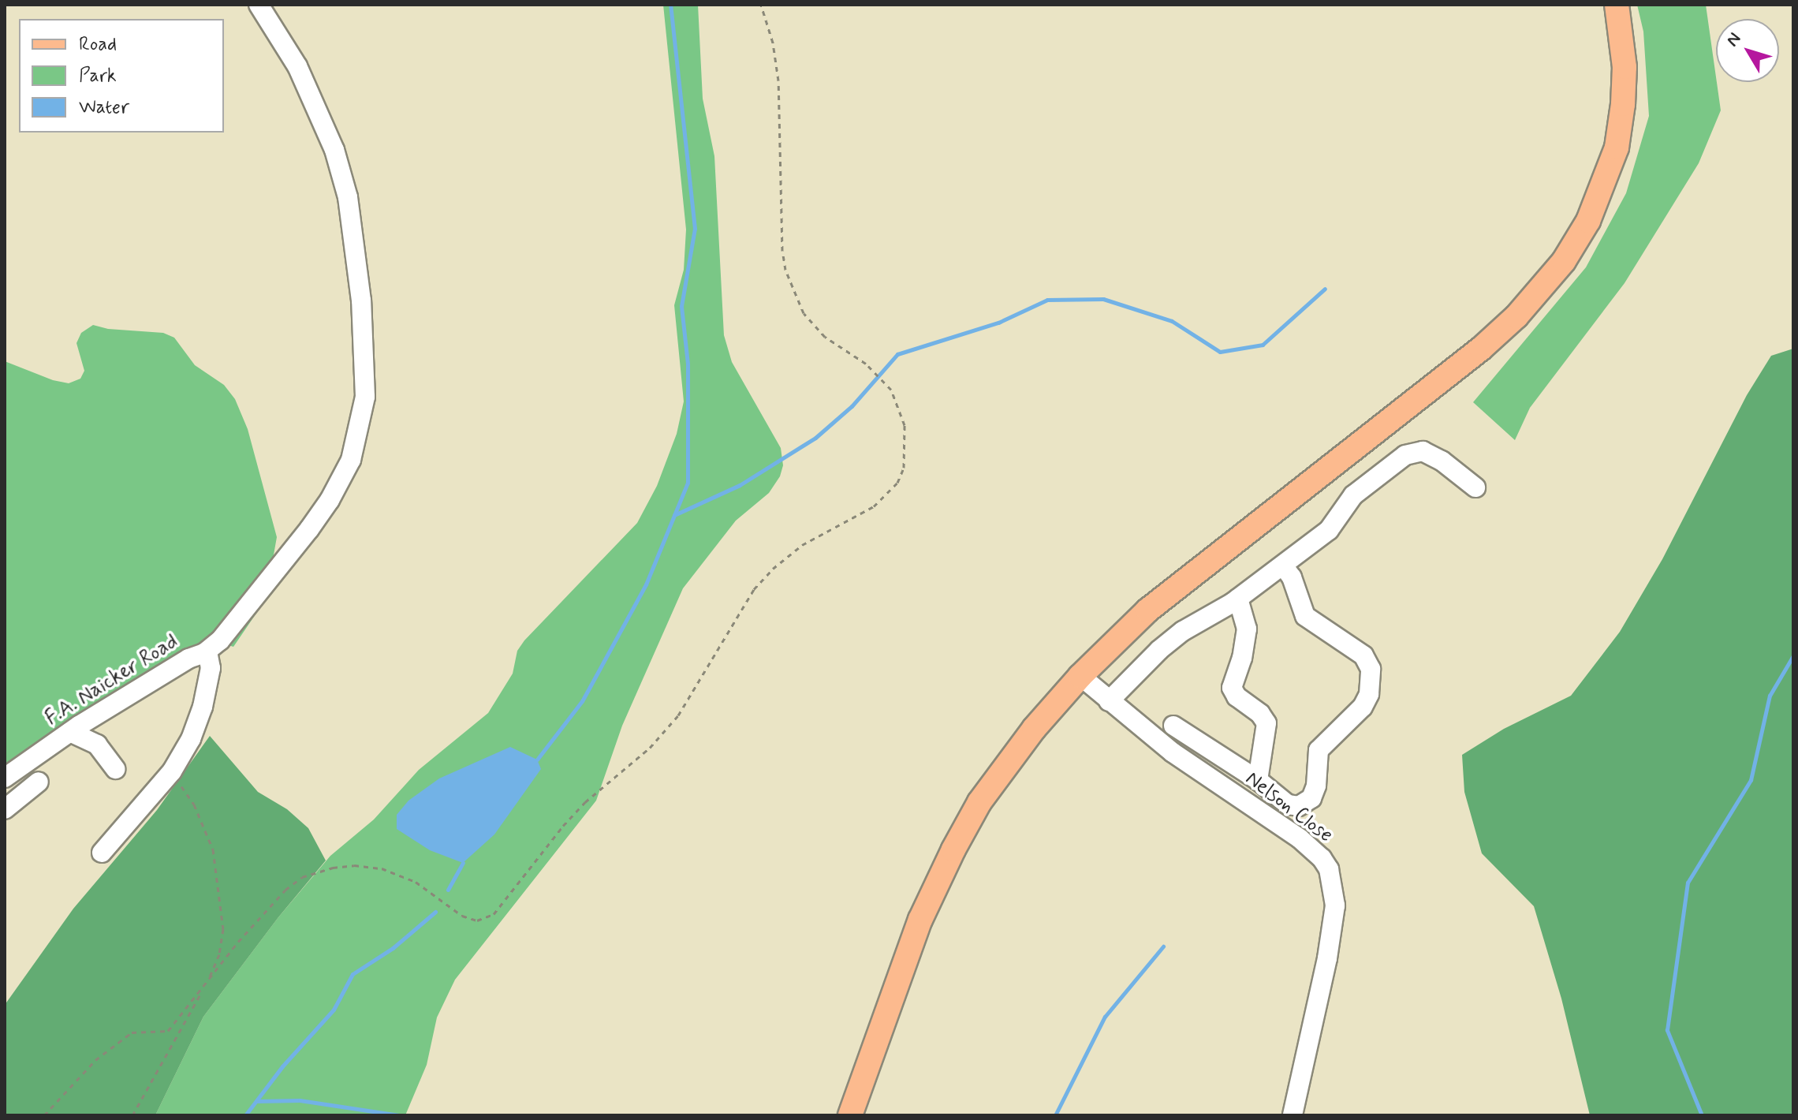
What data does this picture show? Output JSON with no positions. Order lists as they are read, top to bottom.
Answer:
{
  "streets": {
    "street": ["F.A. Naicker Road", "Nelson Close"]
  },
  "legend": ["Road", "Park", "Water"],
  "north": "top left"
}
